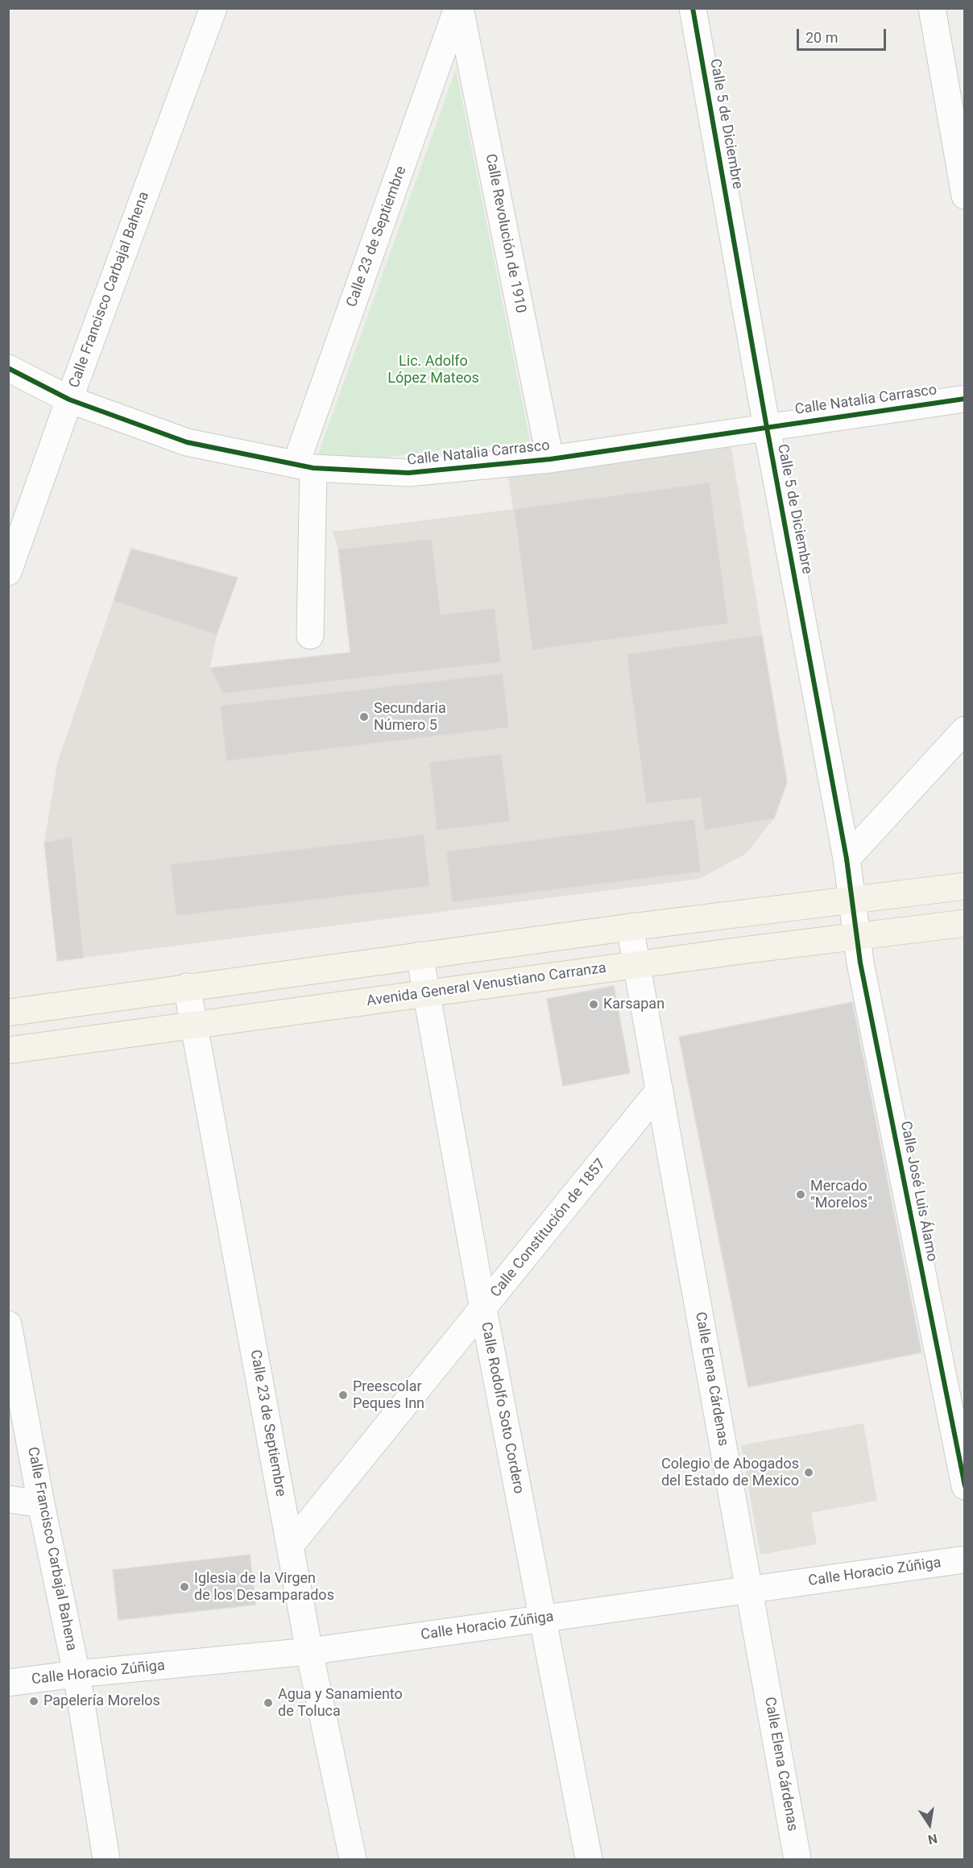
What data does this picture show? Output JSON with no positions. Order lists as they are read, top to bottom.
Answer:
{
  "streets": {
    "main road": ["Avenida General Venustiano Carranza"],
    "street": [
      "Calle 5 de Diciembre",
      "Calle Revolución de 1910",
      "Calle 23 de Septiembre",
      "Calle Francisco Carbajal Bahena",
      "Calle Natalia Carrasco",
      "Calle José Luis Álamo",
      "Calle Constitución de 1857",
      "Calle Elena Cárdenas",
      "Calle Rodolfo Soto Cordero",
      "Calle Horacio Zúñiga"
    ]
  },
  "crossings": [
    ["Calle 5 de Diciembre", "Calle Natalia Carrasco"],
    ["Calle 5 de Diciembre", "Calle José Luis Álamo"],
    ["Calle Revolución de 1910", "Calle 23 de Septiembre"],
    ["Calle Revolución de 1910", "Calle Natalia Carrasco"],
    ["Calle 23 de Septiembre", "Calle Natalia Carrasco"],
    ["Calle 23 de Septiembre", "Avenida General Venustiano Carranza"],
    ["Calle 23 de Septiembre", "Calle Constitución de 1857"],
    ["Calle 23 de Septiembre", "Calle Horacio Zúñiga"],
    ["Calle Francisco Carbajal Bahena", "Calle Natalia Carrasco"],
    ["Calle Francisco Carbajal Bahena", "Calle Horacio Zúñiga"],
    ["Avenida General Venustiano Carranza", "Calle José Luis Álamo"],
    ["Avenida General Venustiano Carranza", "Calle Elena Cárdenas"],
    ["Avenida General Venustiano Carranza", "Calle Rodolfo Soto Cordero"],
    ["Calle Constitución de 1857", "Calle Elena Cárdenas"],
    ["Calle Constitución de 1857", "Calle Rodolfo Soto Cordero"],
    ["Calle Elena Cárdenas", "Calle Horacio Zúñiga"],
    ["Calle Rodolfo Soto Cordero", "Calle Horacio Zúñiga"]
  ],
  "parks": ["Lic. Adolfo López Mateos"],
  "places": [
    "Secundaria Número 5",
    "Karsapan",
    "Mercado \"Morelos\"",
    "Preescolar Peques Inn",
    "Colegio de Abogados del Estado de Mexico",
    "Iglesia de la Virgen de los Desamparados",
    "Papelería Morelos",
    "Agua y Sanamiento de Toluca"
  ],
  "scale_bar": "20 m",
  "north": "bottom"
}
